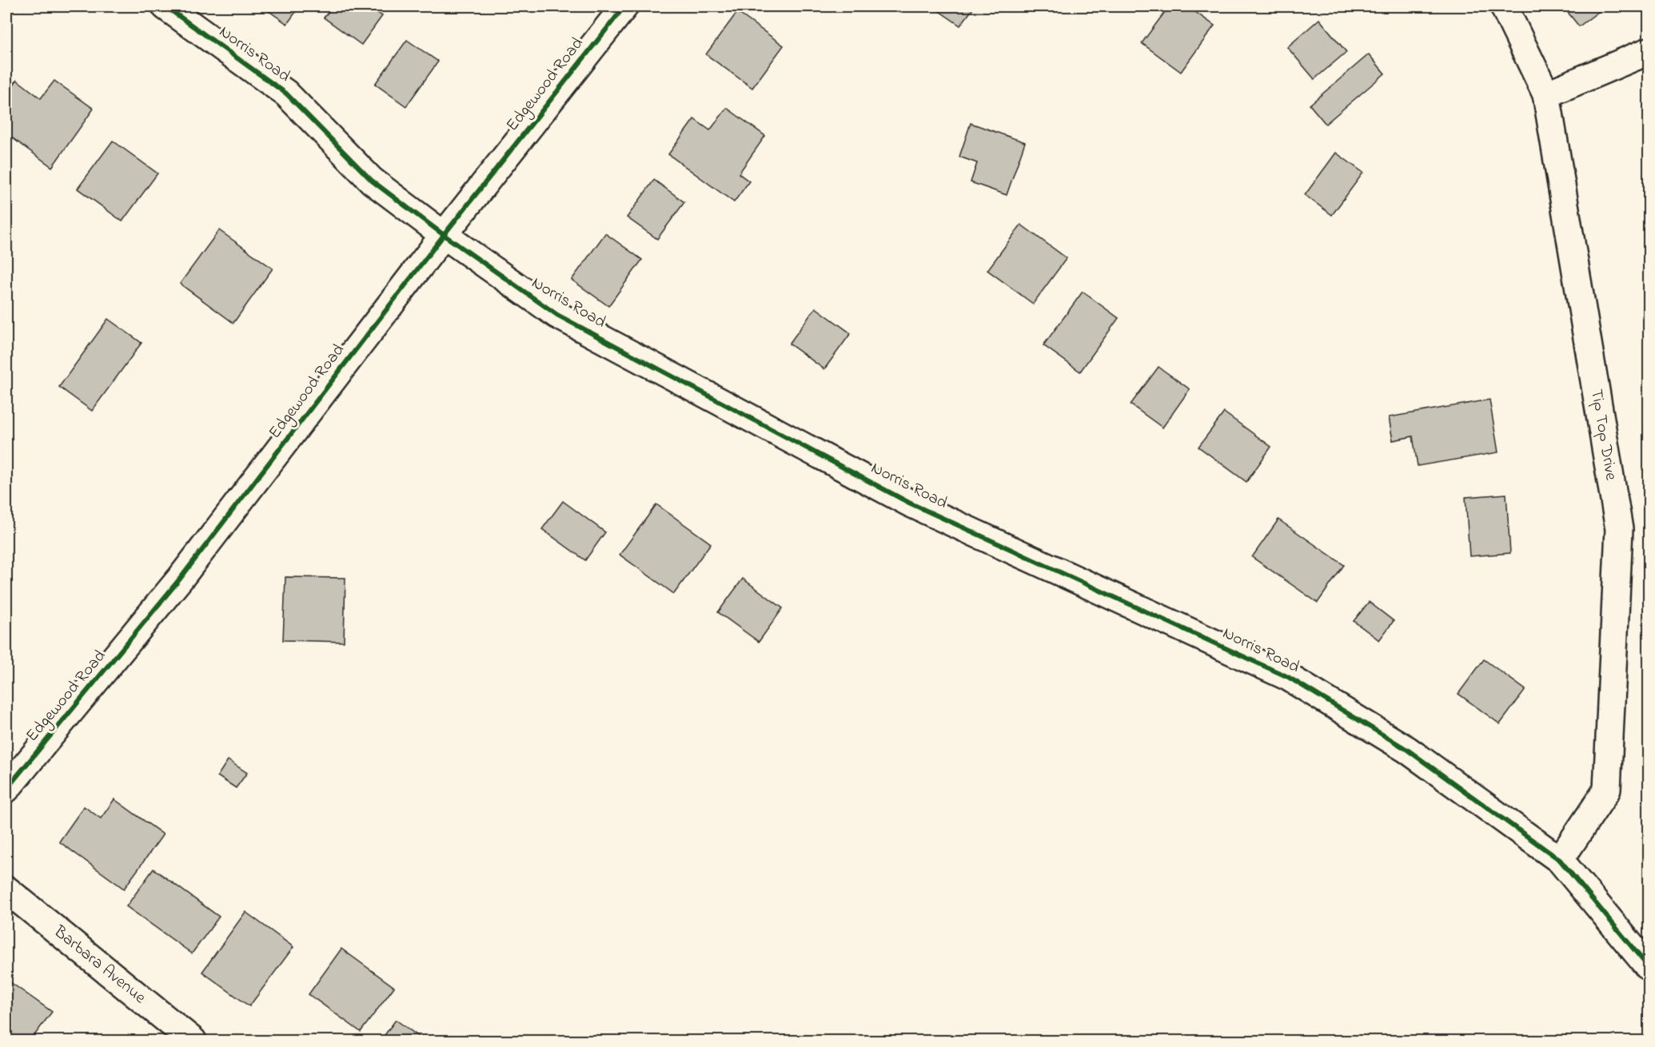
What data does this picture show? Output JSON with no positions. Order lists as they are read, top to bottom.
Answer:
{
  "streets": {
    "street": [
      "Norris Road",
      "Edgewood Road",
      "Tip Top Drive",
      "Barbara Avenue"
    ]
  },
  "crossings": [
    ["Norris Road", "Edgewood Road"],
    ["Norris Road", "Tip Top Drive"]
  ]
}
